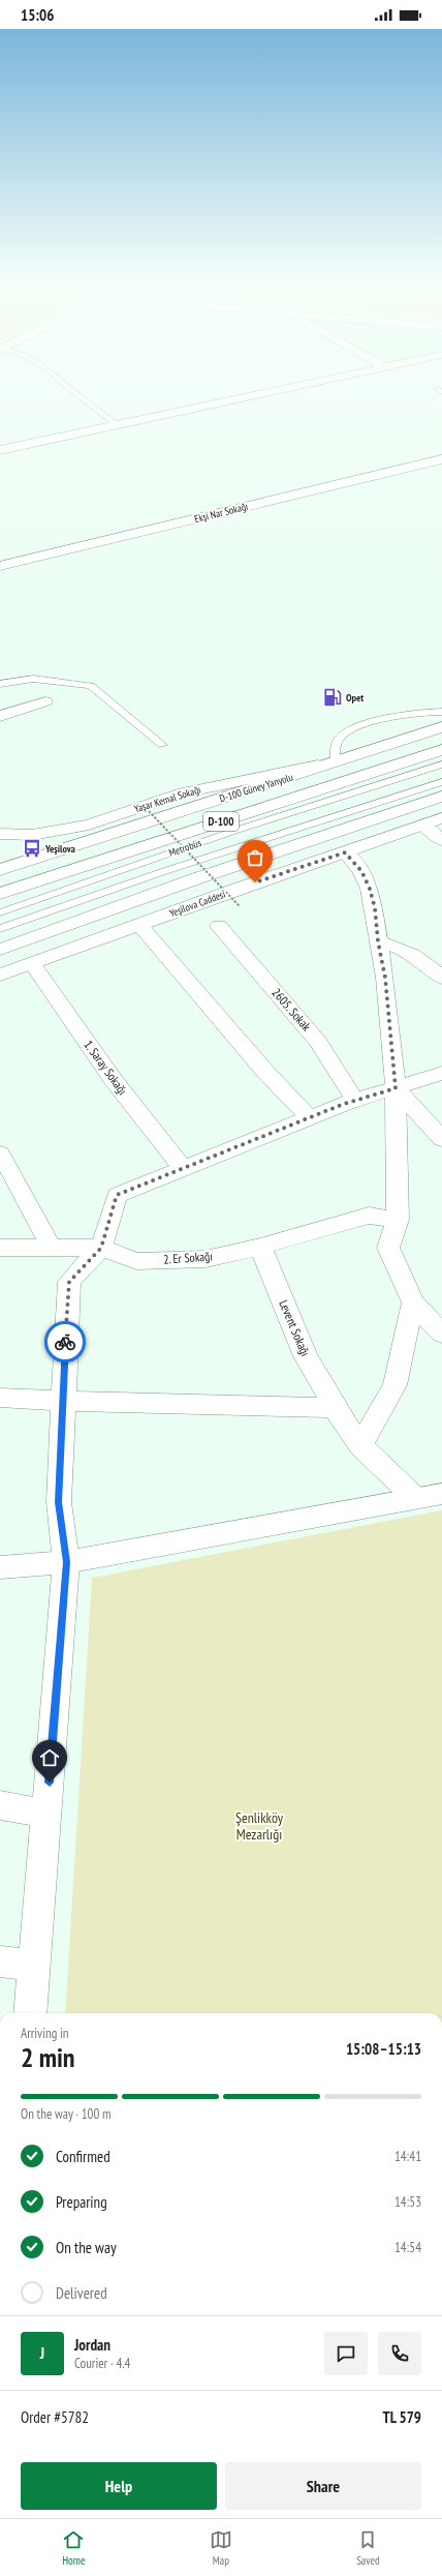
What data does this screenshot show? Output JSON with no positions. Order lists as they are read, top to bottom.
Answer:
{
  "streets": {
    "main road": [
      "Ekşi Nar Sokağı",
      "D-100 Güney Yanyolu",
      "Yaşar Kemal Sokağı",
      "D-100",
      "Yeşilova Caddesi",
      "2605. Sokak",
      "1. Saray Sokağı",
      "2. Er Sokağı",
      "Levent Sokağı"
    ],
    "lane": ["Metrobüs"]
  },
  "crossings": [
    ["D-100 Güney Yanyolu", "Yaşar Kemal Sokağı"],
    ["Yeşilova Caddesi", "1. Saray Sokağı"],
    ["2. Er Sokağı", "Levent Sokağı"]
  ],
  "parks": ["Şenlikköy Mezarlığı"],
  "places": {
    "fuel station": ["Opet"],
    "bus stop": ["Yeşilova"]
  },
  "page": {
    "status": "15:06",
    "heading": ["2 min", "Arriving in", "15:08–15:13"],
    "panel": [
      "Jordan",
      "Courier · 4.4",
      "Order #5782",
      "TL 579"
    ],
    "bar": "On the way · 100 m",
    "list": [
      ["Confirmed", "14:41"],
      ["Preparing", "14:53"],
      ["On the way", "14:54"],
      "Delivered"
    ],
    "round": "J",
    "buttons": ["Help", "Share"],
    "tabs": ["Home", "Map", "Saved"]
  }
}
